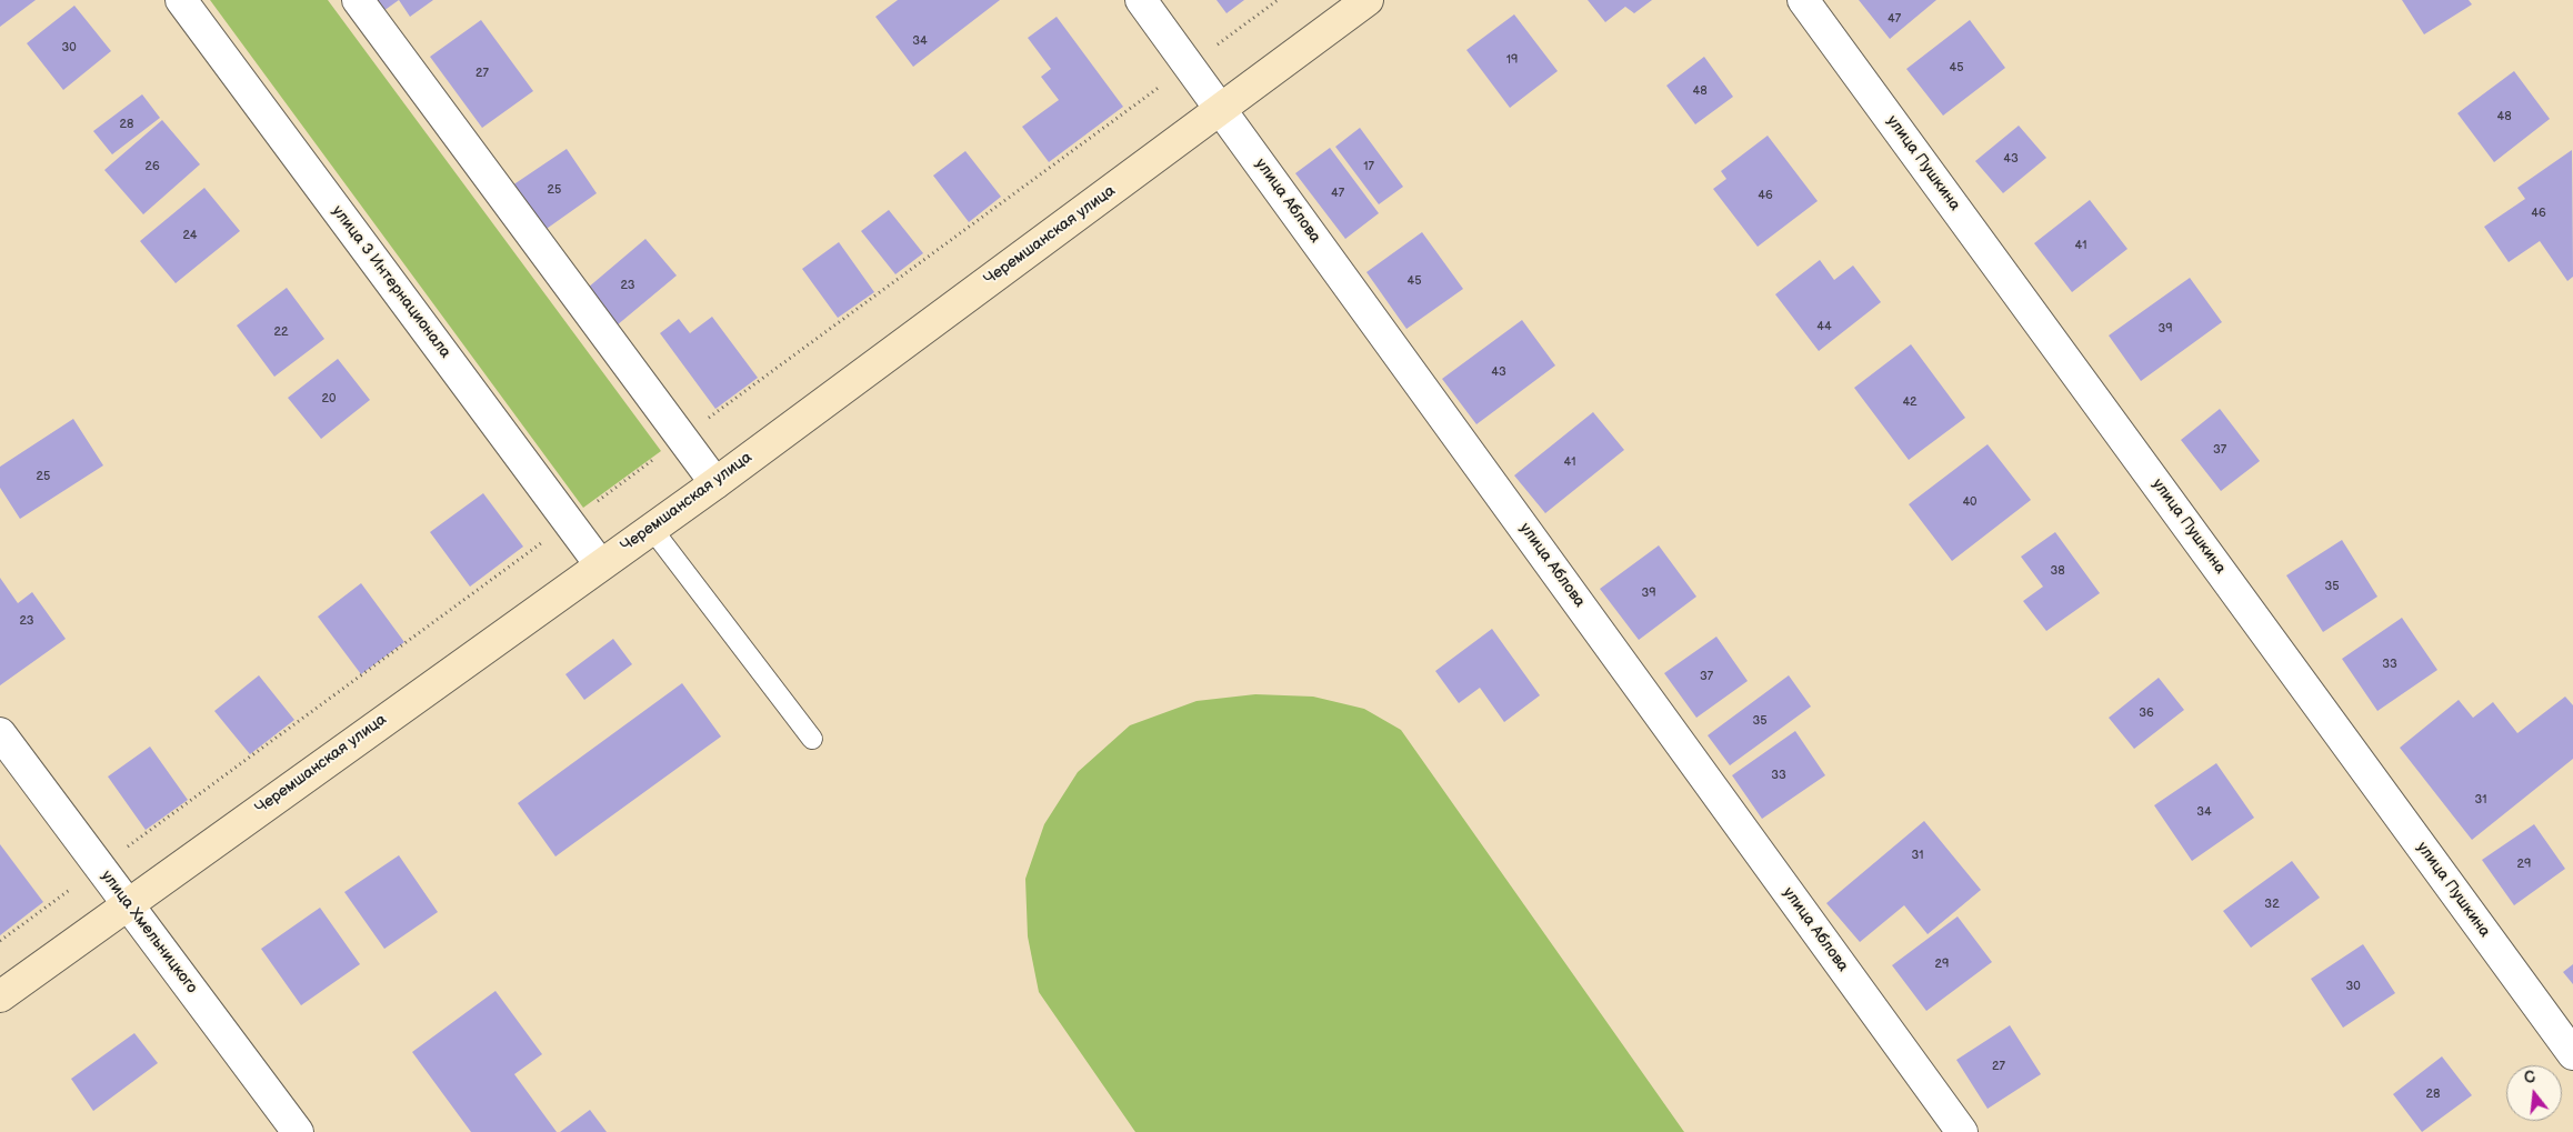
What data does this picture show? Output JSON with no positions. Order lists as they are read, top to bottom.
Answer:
{
  "streets": {
    "main road": ["Черемшанская улица"],
    "street": [
      "улица Пушкина",
      "улица Аблова",
      "улица 3 Интернационала",
      "улица Хмельницкого"
    ]
  },
  "crossings": [
    ["улица Аблова", "Черемшанская улица"],
    ["Черемшанская улица", "улица 3 Интернационала"],
    ["Черемшанская улица", "улица Хмельницкого"]
  ],
  "house_numbers": [
    "47",
    "34",
    "30",
    "19",
    "45",
    "27",
    "48",
    "48",
    "28",
    "43",
    "26",
    "17",
    "25",
    "47",
    "46",
    "46",
    "24",
    "41",
    "45",
    "23",
    "44",
    "39",
    "22",
    "43",
    "20",
    "42",
    "37",
    "41",
    "25",
    "40",
    "38",
    "35",
    "39",
    "23",
    "33",
    "37",
    "36",
    "35",
    "33",
    "31",
    "34",
    "31",
    "29",
    "32",
    "29",
    "30",
    "27",
    "28"
  ],
  "north": "top"
}
